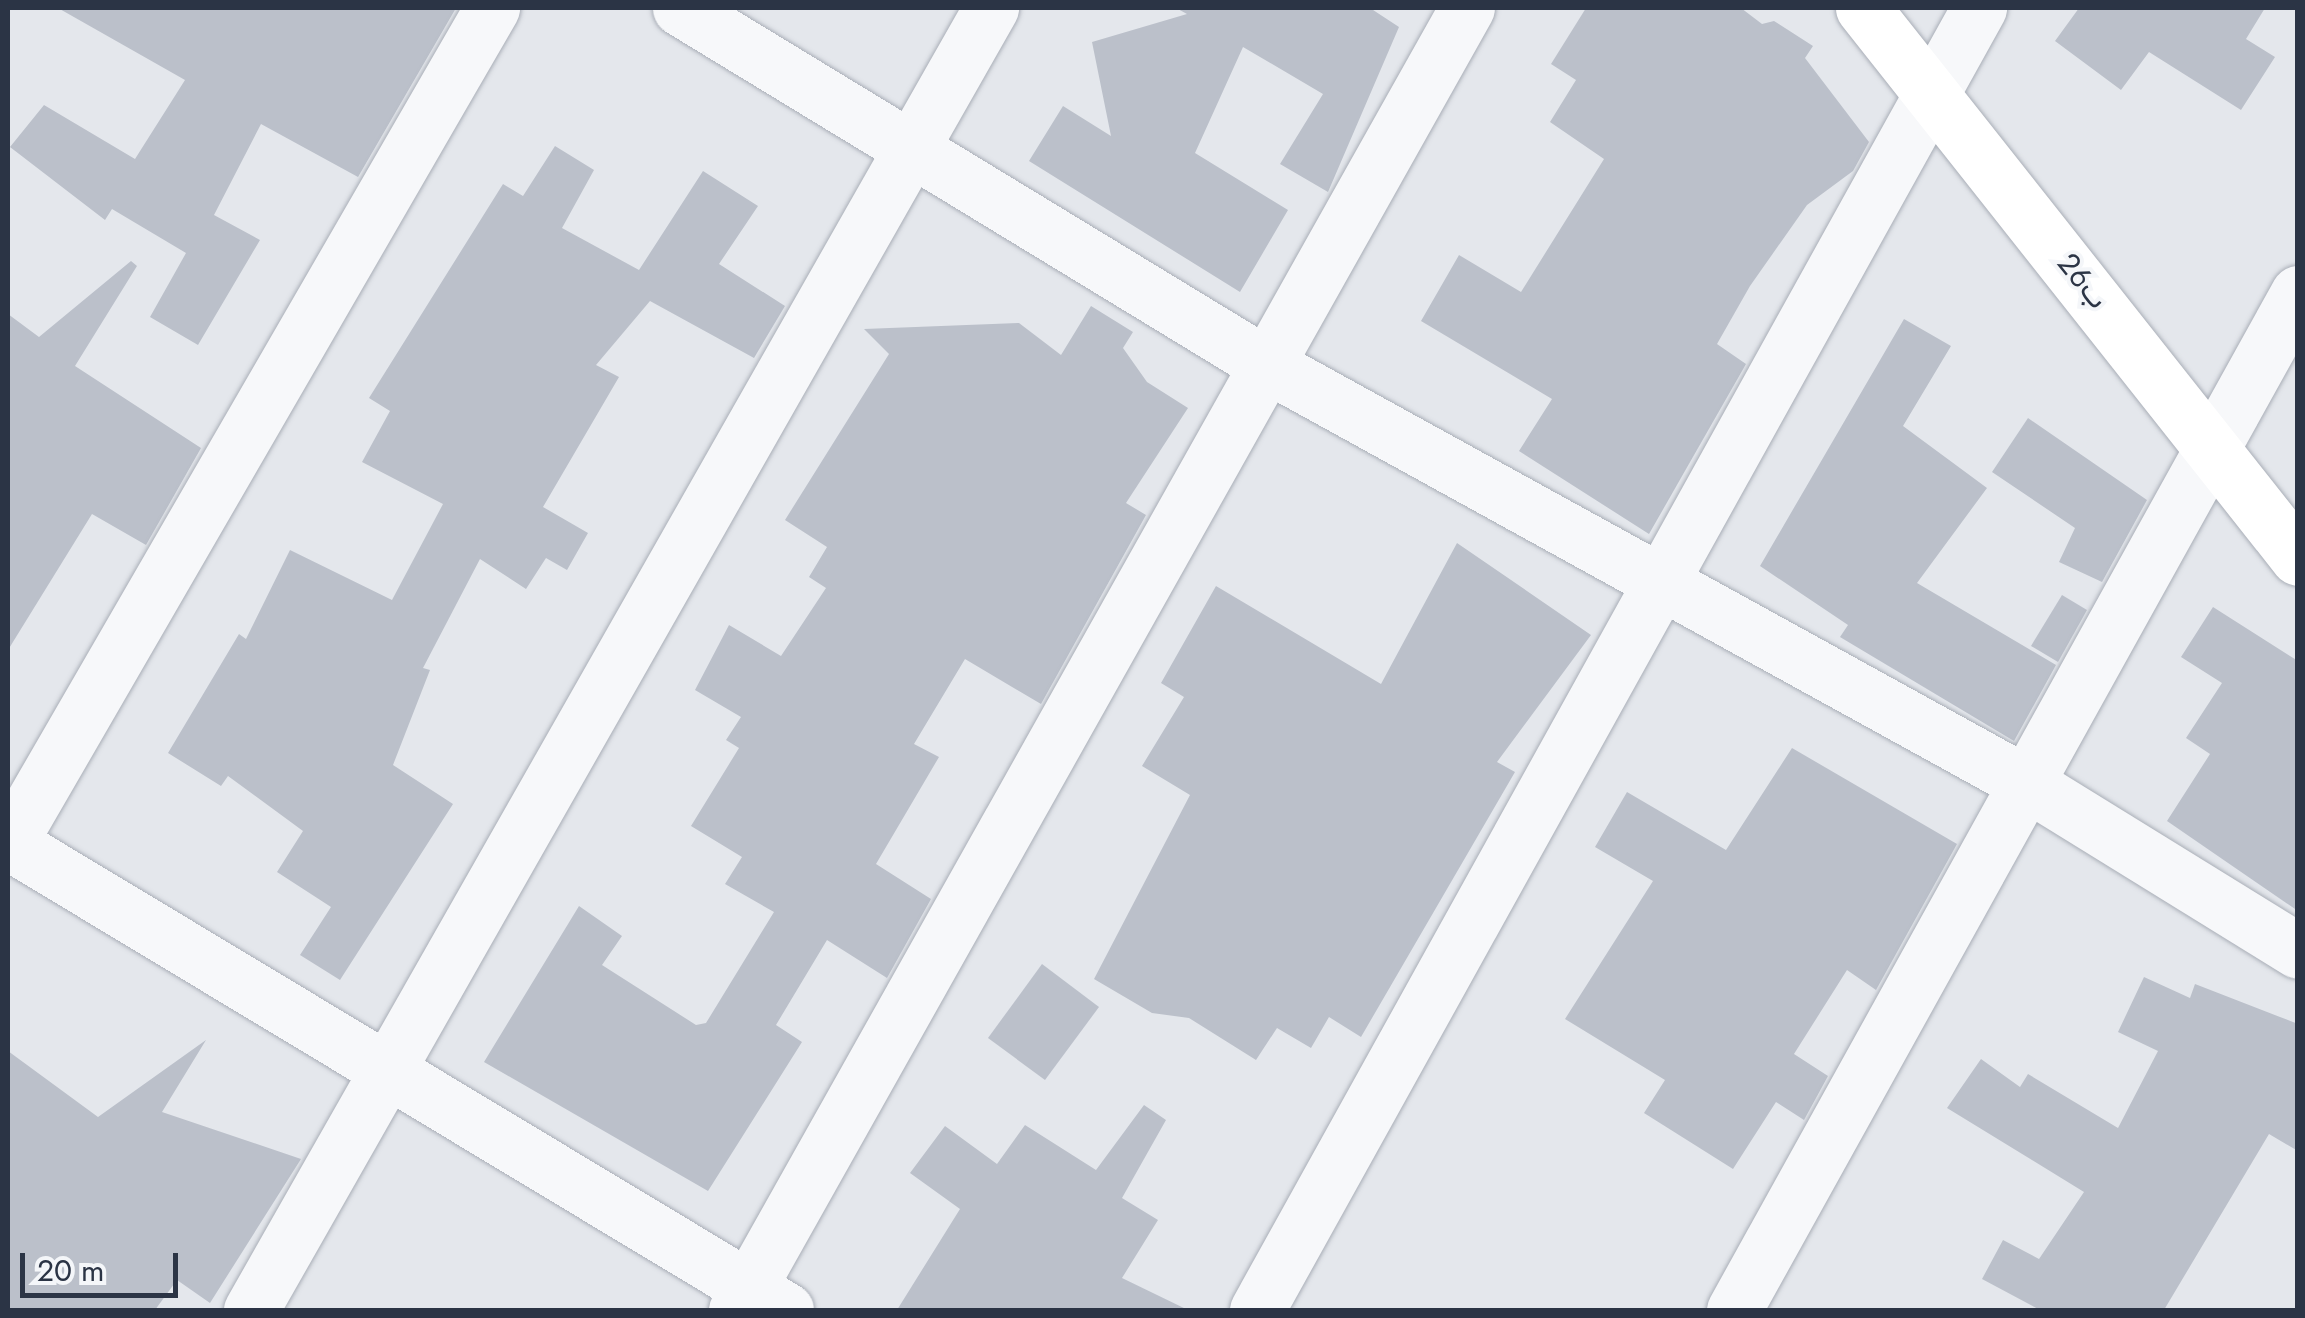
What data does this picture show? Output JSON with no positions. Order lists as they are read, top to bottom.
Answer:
{
  "streets": {
    "highway": ["26ب"]
  },
  "scale_bar": "20 m"
}
